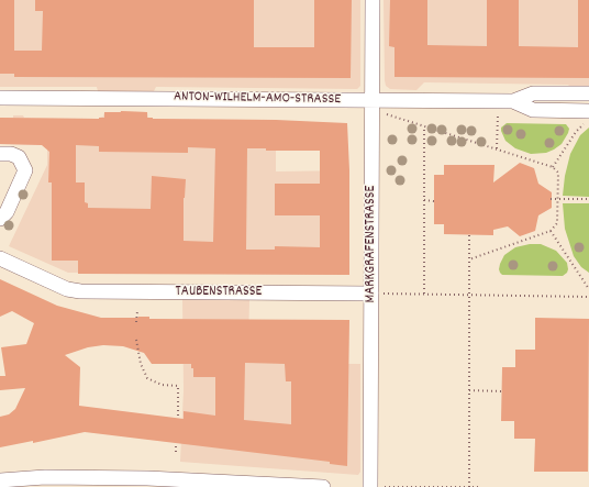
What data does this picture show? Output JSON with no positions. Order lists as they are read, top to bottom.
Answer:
{
  "streets": {
    "street": ["ANTON-WILHELM-AMO-STRASSE", "MARKGRAFENSTRASSE", "TAUBENSTRASSE"]
  },
  "crossings": [
    ["ANTON-WILHELM-AMO-STRASSE", "MARKGRAFENSTRASSE"],
    ["MARKGRAFENSTRASSE", "TAUBENSTRASSE"]
  ]
}
